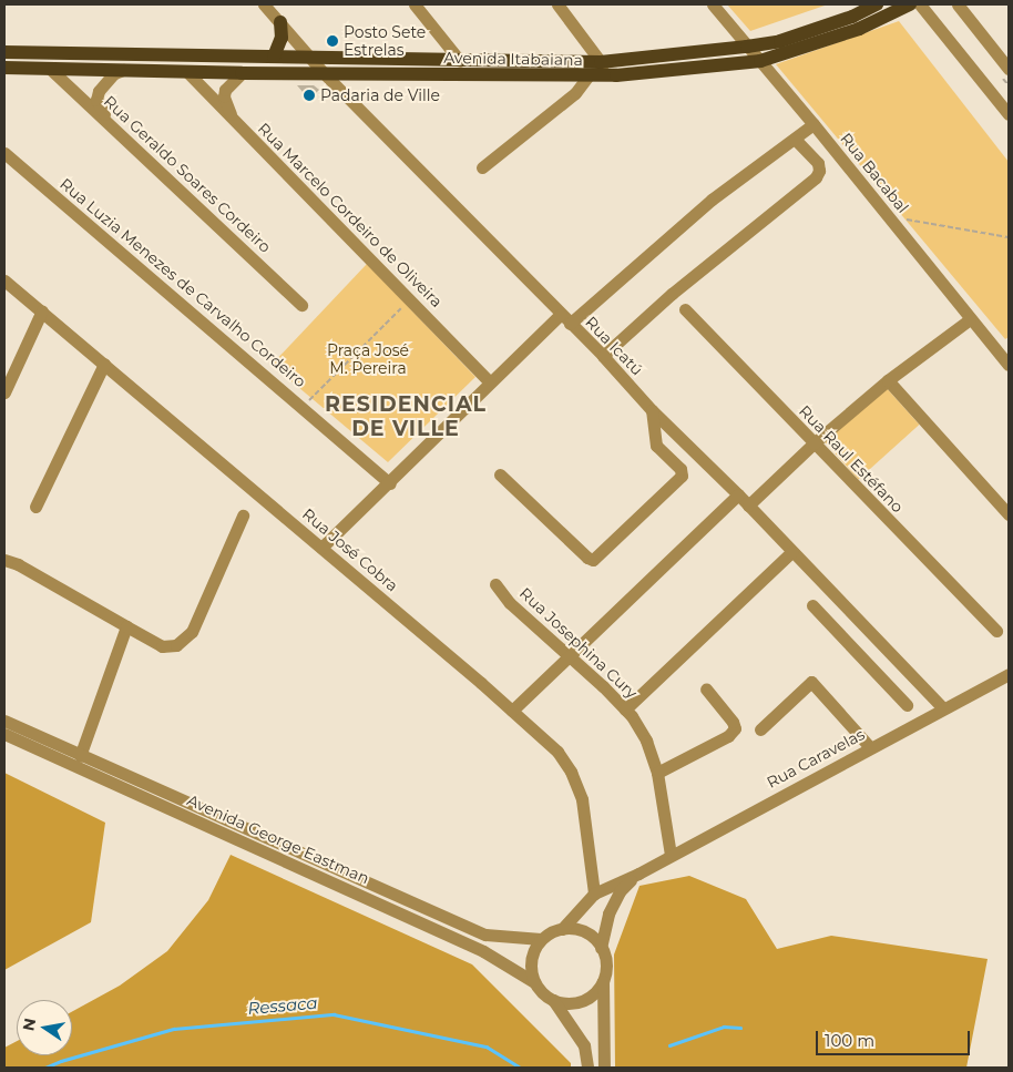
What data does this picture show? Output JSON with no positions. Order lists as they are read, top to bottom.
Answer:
{
  "streets": {
    "main road": ["Avenida Itabaiana"],
    "street": [
      "Rua Bacabal",
      "Rua Geraldo Soares Cordeiro",
      "Rua Marcelo Cordeiro de Oliveira",
      "Rua Luzia Menezes de Carvalho Cordeiro",
      "Rua Icatú",
      "Rua Raul Estéfano",
      "Rua José Cobra",
      "Rua Josephina Cury",
      "Rua Caravelas",
      "Avenida George Eastman"
    ]
  },
  "crossings": [
    ["Avenida Itabaiana", "Rua Bacabal"],
    ["Avenida Itabaiana", "Rua Geraldo Soares Cordeiro"],
    ["Avenida Itabaiana", "Rua Marcelo Cordeiro de Oliveira"],
    ["Avenida Itabaiana", "Rua Icatú"],
    ["Rua Icatú", "Rua Caravelas"],
    ["Rua Josephina Cury", "Rua Caravelas"]
  ],
  "districts": ["RESIDENCIAL DE VILLE"],
  "water": ["Ressaca"],
  "parks": ["Praça José M. Pereira"],
  "places": ["Posto Sete Estrelas", "Padaria de Ville"],
  "scale_bar": "100 m",
  "north": "left"
}
